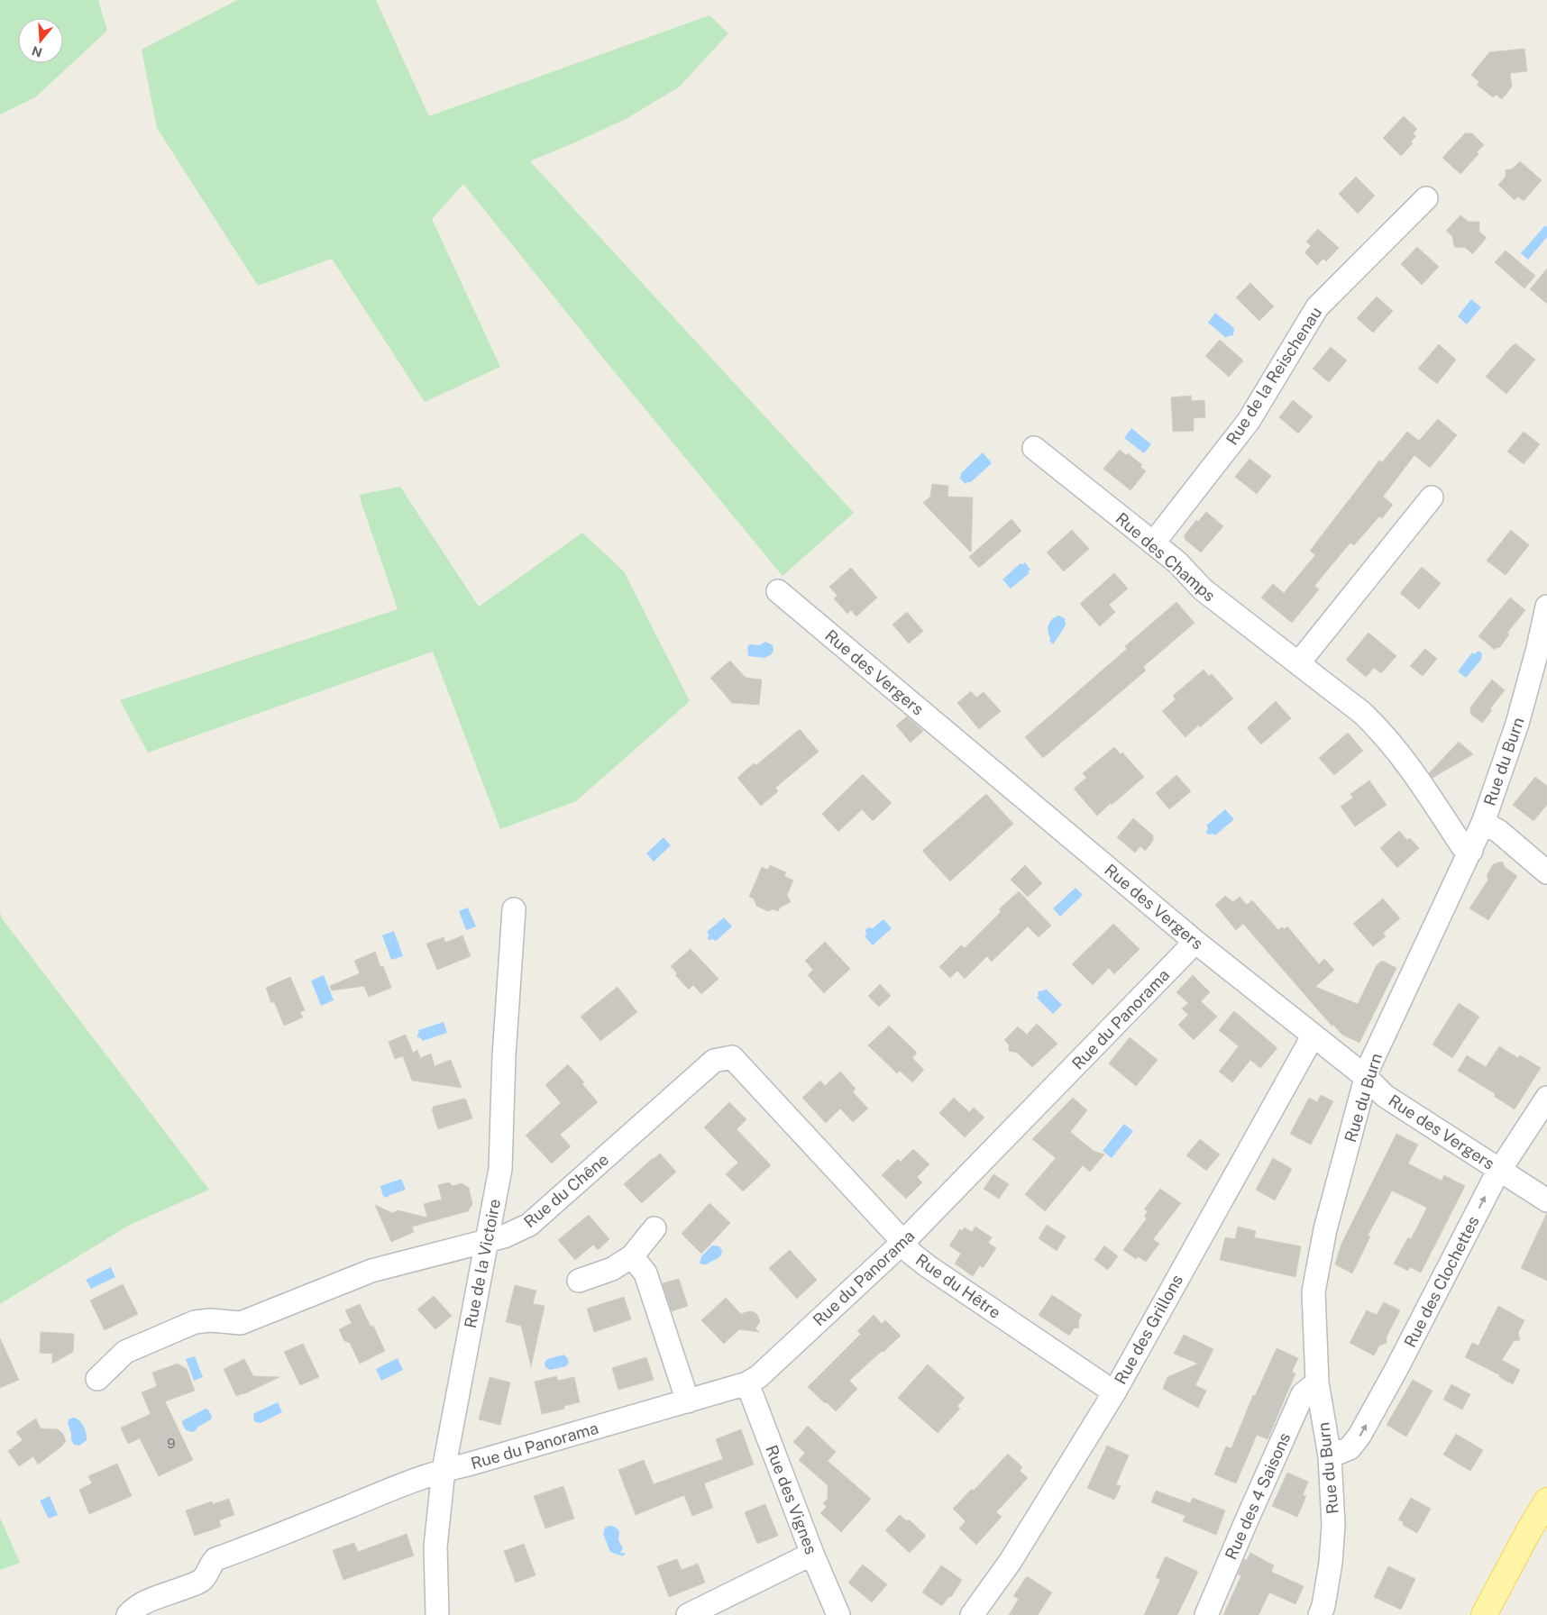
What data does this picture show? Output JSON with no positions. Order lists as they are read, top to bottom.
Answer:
{
  "streets": {
    "street": [
      "Rue de la Reischenau",
      "Rue des Champs",
      "Rue des Vergers",
      "Rue du Burn",
      "Rue du Panorama",
      "Rue du Chêne",
      "Rue de la Victoire",
      "Rue des Clochettes",
      "Rue du Hêtre",
      "Rue des Grillons",
      "Rue des 4 Saisons",
      "Rue des Vignes"
    ]
  },
  "crossings": [
    ["Rue de la Reischenau", "Rue des Champs"],
    ["Rue des Champs", "Rue du Burn"],
    ["Rue des Vergers", "Rue du Burn"],
    ["Rue des Vergers", "Rue du Panorama"],
    ["Rue des Vergers", "Rue des Clochettes"],
    ["Rue des Vergers", "Rue des Grillons"],
    ["Rue du Burn", "Rue des Clochettes"],
    ["Rue du Burn", "Rue des 4 Saisons"],
    ["Rue du Panorama", "Rue de la Victoire"],
    ["Rue du Panorama", "Rue du Hêtre"],
    ["Rue du Panorama", "Rue des Vignes"],
    ["Rue du Chêne", "Rue de la Victoire"],
    ["Rue du Chêne", "Rue du Hêtre"],
    ["Rue du Hêtre", "Rue des Grillons"]
  ],
  "one_way": ["Rue des Clochettes"],
  "house_numbers": ["9"],
  "north": "bottom"
}
